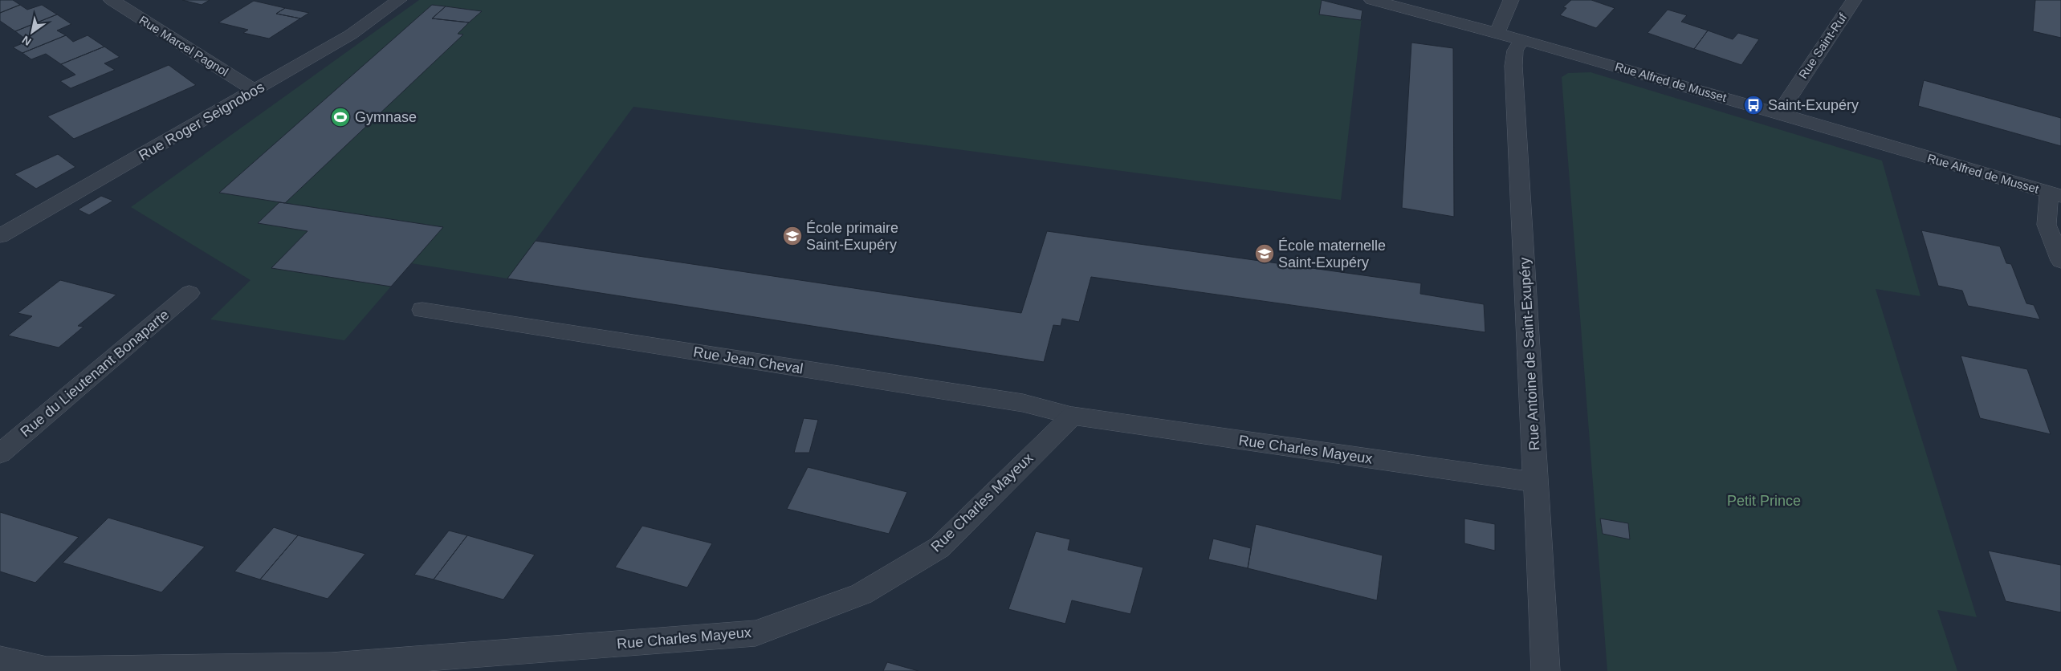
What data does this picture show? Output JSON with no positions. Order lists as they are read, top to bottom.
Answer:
{
  "streets": {
    "street": [
      "Rue Marcel Pagnol",
      "Rue Saint-Ruf",
      "Rue Alfred de Musset",
      "Rue Roger Seignobos",
      "Rue Antoine de Saint-Exupéry",
      "Rue Jean Cheval",
      "Rue du Lieutenant Bonaparte",
      "Rue Charles Mayeux"
    ]
  },
  "crossings": [
    ["Rue Marcel Pagnol", "Rue Roger Seignobos"],
    ["Rue Saint-Ruf", "Rue Alfred de Musset"],
    ["Rue Alfred de Musset", "Rue Antoine de Saint-Exupéry"],
    ["Rue Antoine de Saint-Exupéry", "Rue Charles Mayeux"],
    ["Rue Jean Cheval", "Rue Charles Mayeux"]
  ],
  "parks": ["Petit Prince"],
  "places": {
    "bus stop": ["Saint-Exupéry"],
    "sports": ["Gymnase"],
    "school or university": ["École primaire Saint-Exupéry", "École maternelle Saint-Exupéry"]
  },
  "north": "bottom left"
}
